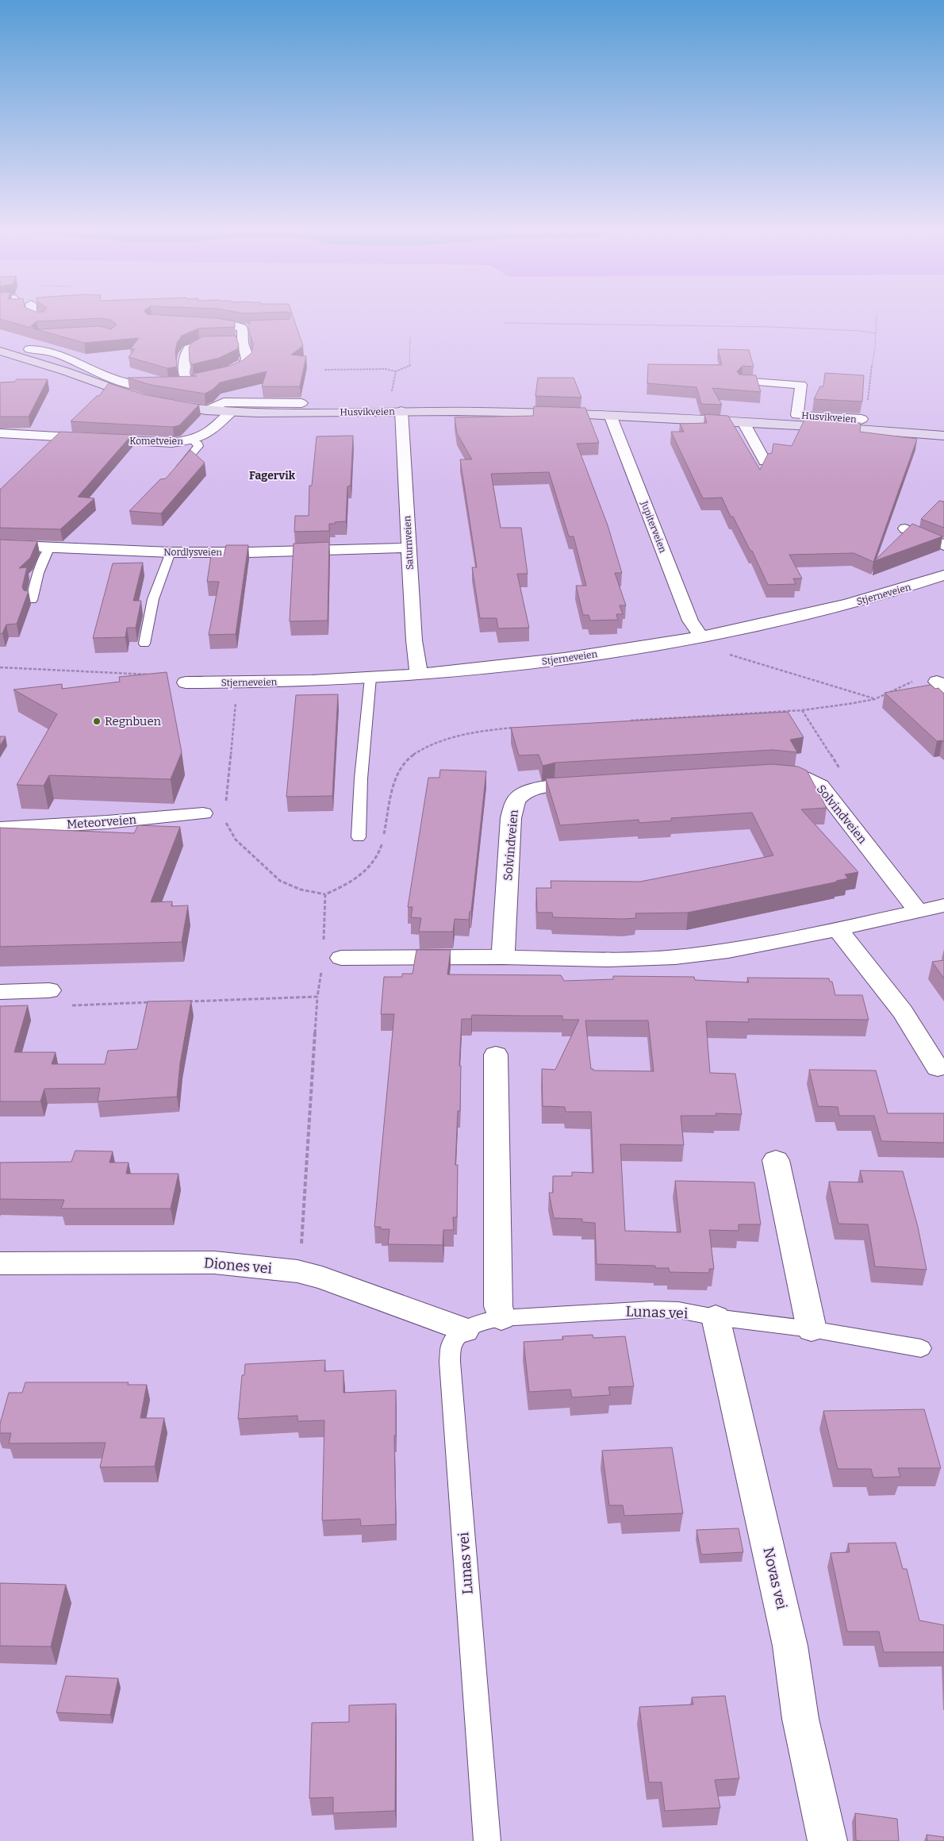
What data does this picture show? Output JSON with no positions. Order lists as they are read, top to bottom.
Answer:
{
  "streets": {
    "main road": ["Husvikveien"],
    "street": [
      "Kometveien",
      "Jupiterveien",
      "Saturnveien",
      "Nordlysveien",
      "Stjerneveien",
      "Solvindveien",
      "Meteorveien",
      "Diones vei",
      "Novas vei"
    ],
    "lane": ["Lunas vei"]
  },
  "crossings": [
    ["Husvikveien", "Kometveien"],
    ["Husvikveien", "Jupiterveien"],
    ["Husvikveien", "Saturnveien"],
    ["Jupiterveien", "Stjerneveien"],
    ["Saturnveien", "Nordlysveien"],
    ["Saturnveien", "Stjerneveien"],
    ["Diones vei", "Lunas vei"],
    ["Lunas vei", "Novas vei"]
  ],
  "districts": ["Fagervik"],
  "places": ["Regnbuen"]
}
